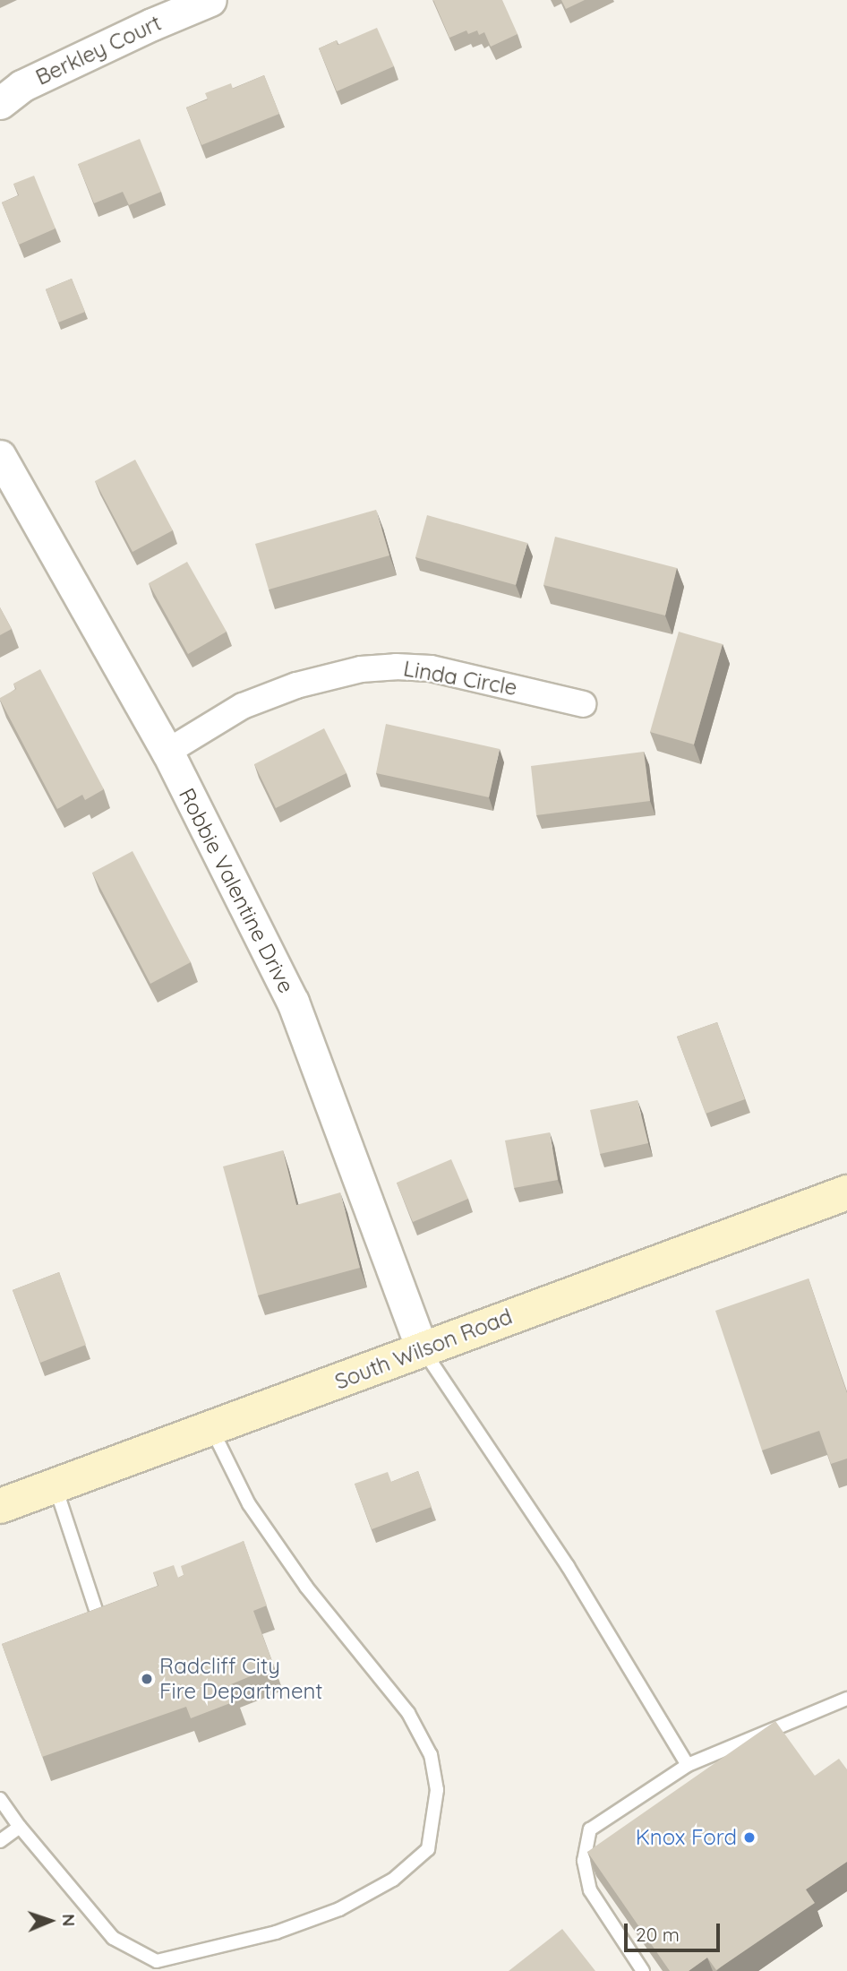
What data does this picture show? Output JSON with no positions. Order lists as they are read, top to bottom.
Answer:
{
  "streets": {
    "main road": ["South Wilson Road"],
    "street": ["Berkley Court", "Linda Circle", "Robbie Valentine Drive"]
  },
  "crossings": [
    ["Linda Circle", "Robbie Valentine Drive"],
    ["Robbie Valentine Drive", "South Wilson Road"]
  ],
  "places": ["Radcliff City Fire Department", "Knox Ford"],
  "scale_bar": "20 m",
  "north": "right"
}
